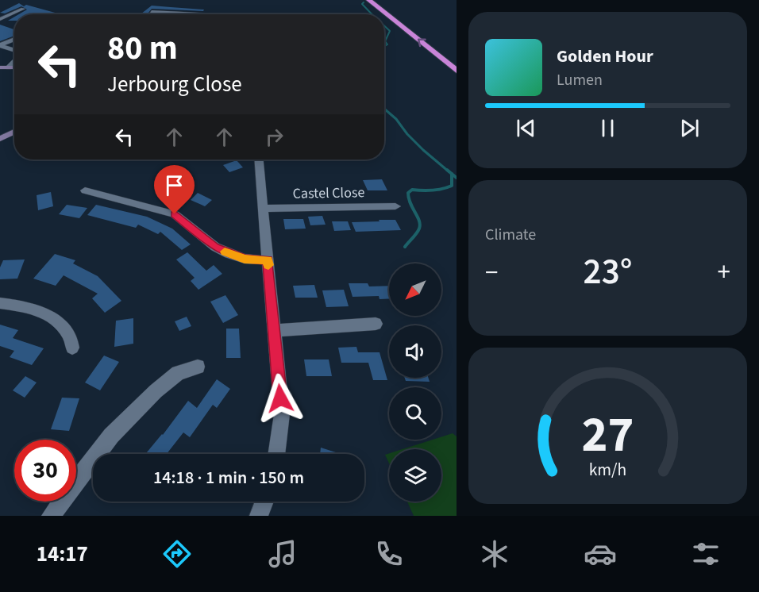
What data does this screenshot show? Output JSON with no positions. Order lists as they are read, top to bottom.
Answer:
{
  "streets": {
    "street": ["Castel Close"]
  },
  "north": "bottom left",
  "page": {
    "turn": ["80 m", "Jerbourg Close"],
    "song": ["Golden Hour", "Lumen"],
    "tile": "Climate",
    "heat": ["−", "23°", "+"],
    "limit": "30",
    "trip": "14:18 · 1 min · 150 m",
    "tabs": "14:17",
    "gauge": ["27", "km/h"]
  }
}
